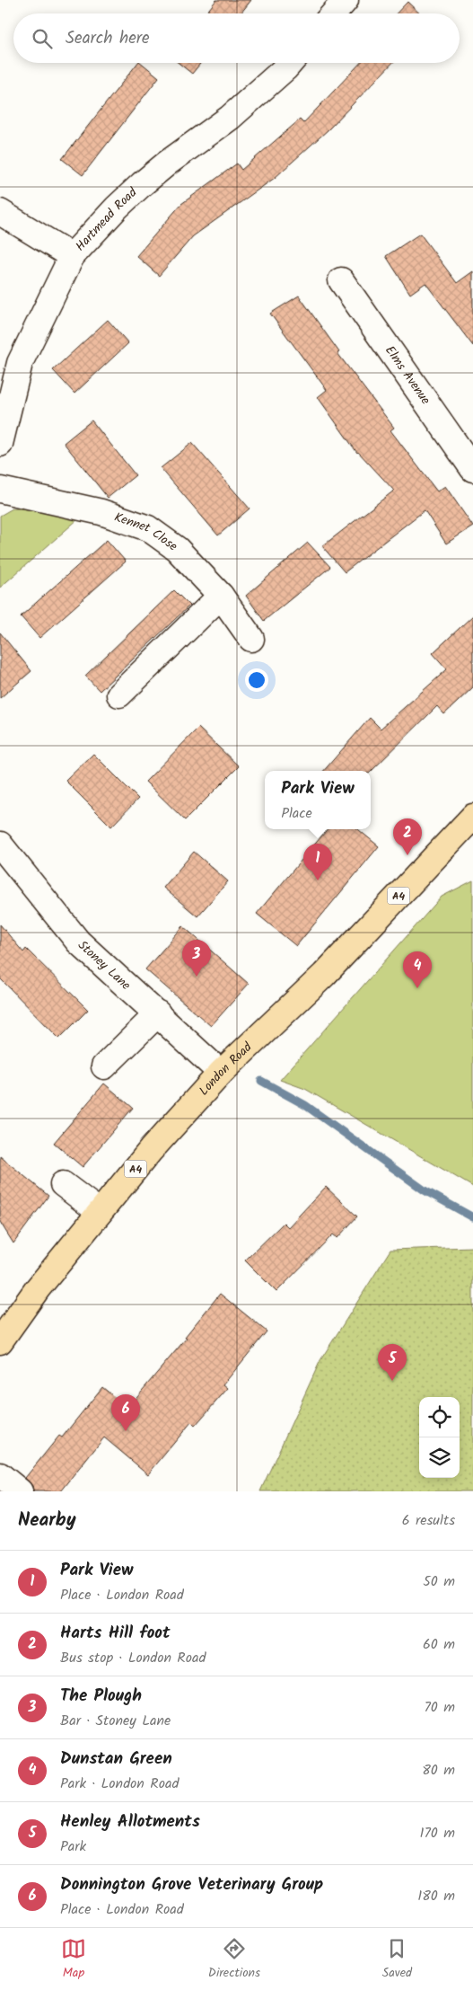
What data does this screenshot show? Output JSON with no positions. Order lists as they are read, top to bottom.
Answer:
{
  "streets": {
    "main road": ["A4", "London Road"],
    "street": [
      "Hartmead Road",
      "Elms Avenue",
      "Kennet Close",
      "Stoney Lane"
    ]
  },
  "crossings": [
    ["Stoney Lane", "London Road"]
  ],
  "page": {
    "search": "Search here",
    "popup": ["Park View", "Place"],
    "pins": [
      "2",
      "1",
      "3",
      "4",
      "5",
      "6"
    ],
    "heading": ["Nearby", "6 results"],
    "list": [
      {
        "mark": "1",
        "name": "Park View",
        "note": "Place · London Road",
        "value": "50 m"
      },
      {
        "mark": "2",
        "name": "Harts Hill foot",
        "note": "Bus stop · London Road",
        "value": "60 m"
      },
      {
        "mark": "3",
        "name": "The Plough",
        "note": "Bar · Stoney Lane",
        "value": "70 m"
      },
      {
        "mark": "4",
        "name": "Dunstan Green",
        "note": "Park · London Road",
        "value": "80 m"
      },
      {
        "mark": "5",
        "name": "Henley Allotments",
        "note": "Park",
        "value": "170 m"
      },
      {
        "mark": "6",
        "name": "Donnington Grove Veterinary Group",
        "note": "Place · London Road",
        "value": "180 m"
      }
    ],
    "nav": ["Map", "Directions", "Saved"]
  }
}
